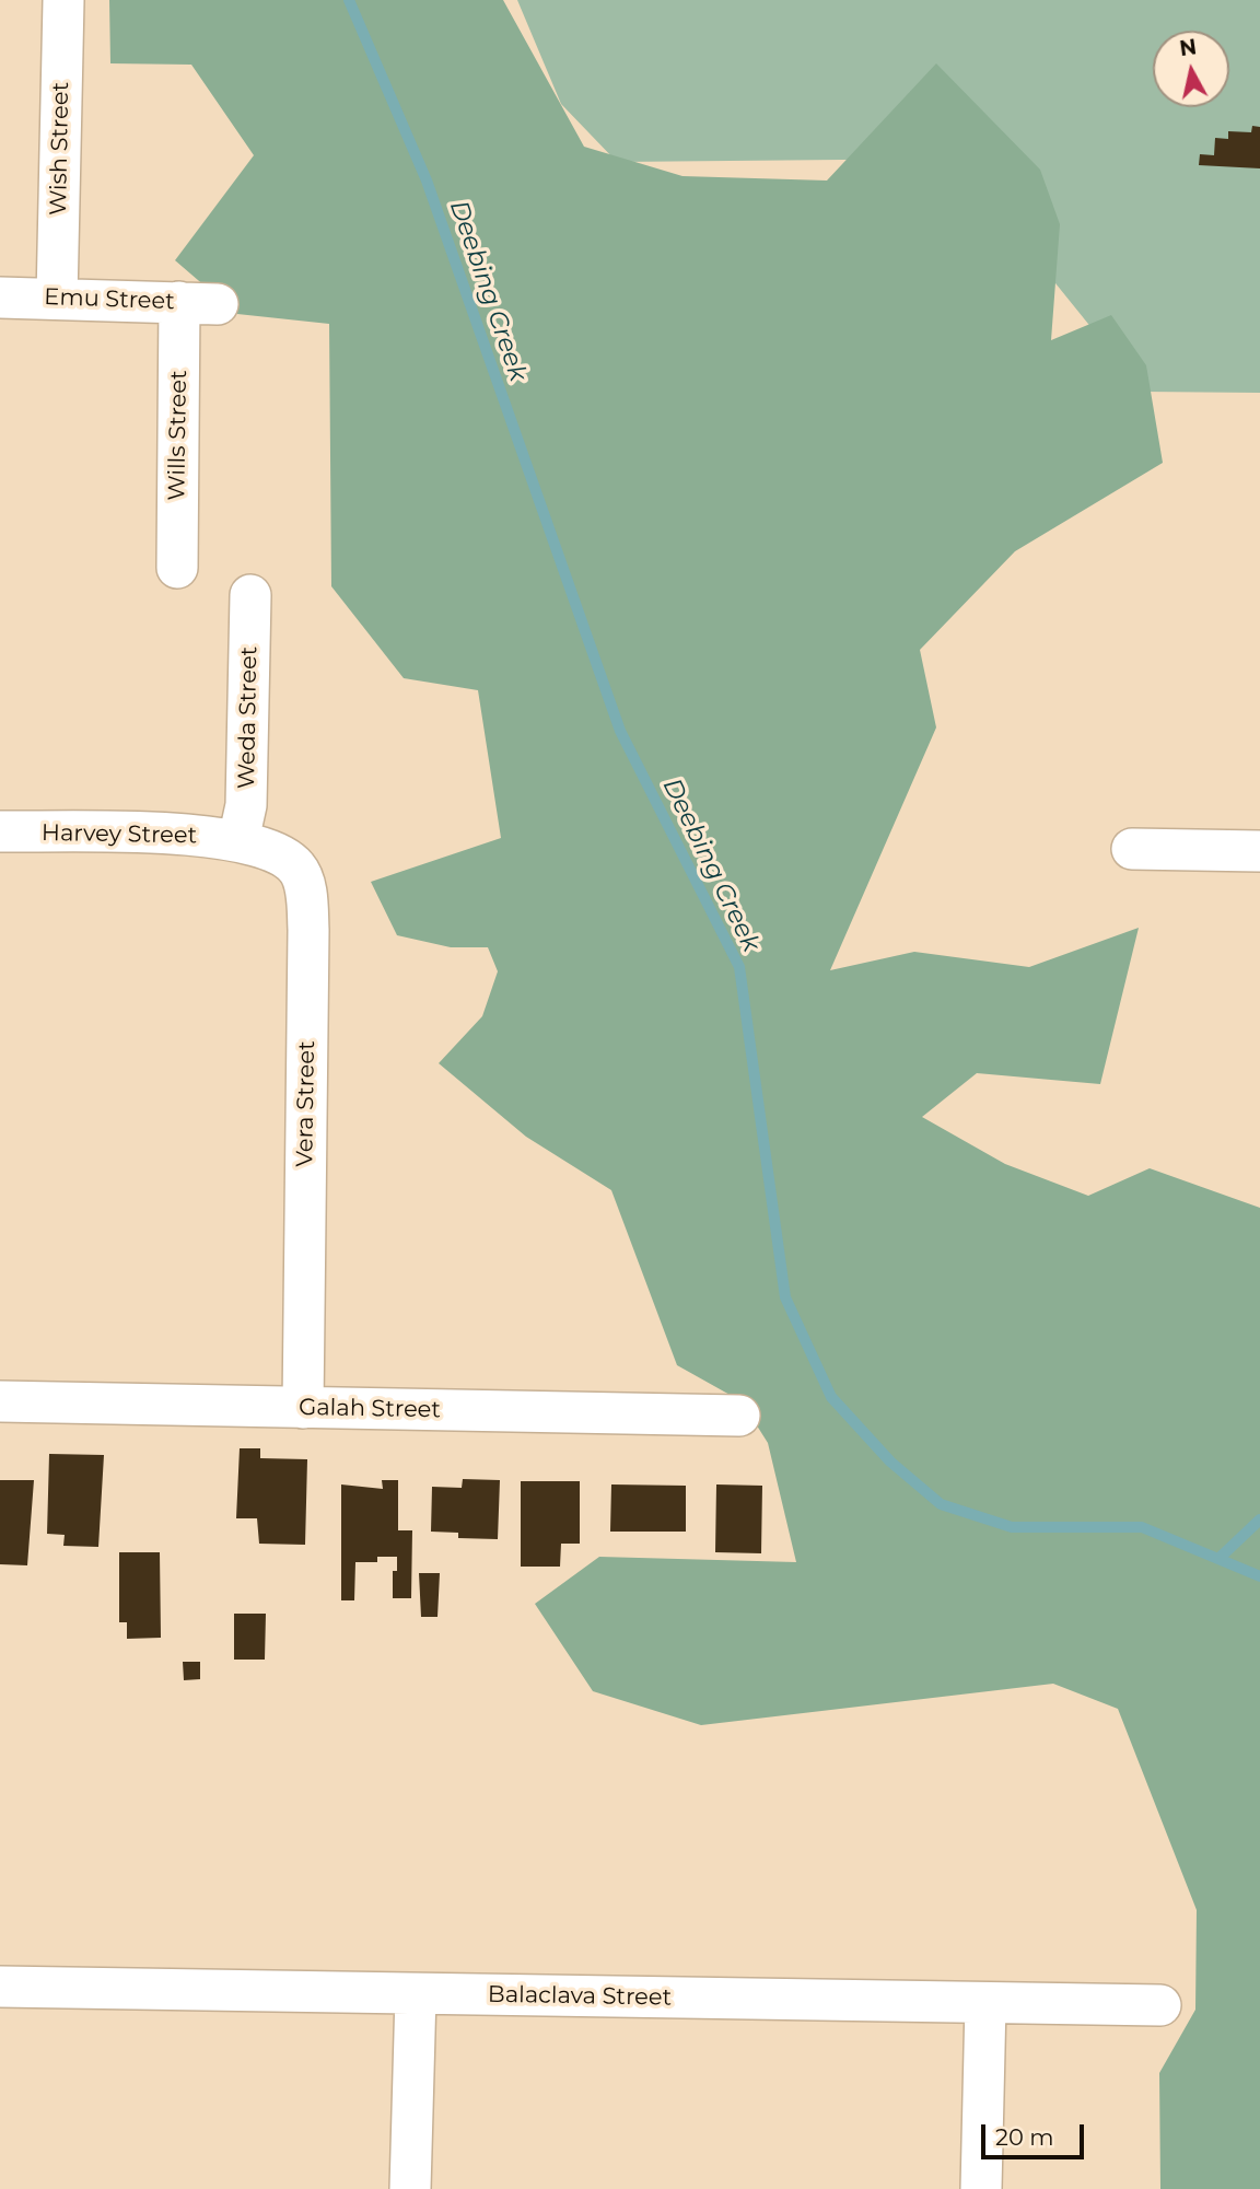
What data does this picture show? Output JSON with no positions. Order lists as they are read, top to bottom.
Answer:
{
  "streets": {
    "street": [
      "Wish Street",
      "Emu Street",
      "Wills Street",
      "Weda Street",
      "Harvey Street",
      "Vera Street",
      "Galah Street",
      "Balaclava Street"
    ]
  },
  "crossings": [
    ["Wish Street", "Emu Street"],
    ["Emu Street", "Wills Street"],
    ["Weda Street", "Harvey Street"],
    ["Weda Street", "Vera Street"],
    ["Harvey Street", "Vera Street"],
    ["Vera Street", "Galah Street"]
  ],
  "water": ["Deebing Creek"],
  "scale_bar": "20 m",
  "north": "top"
}
